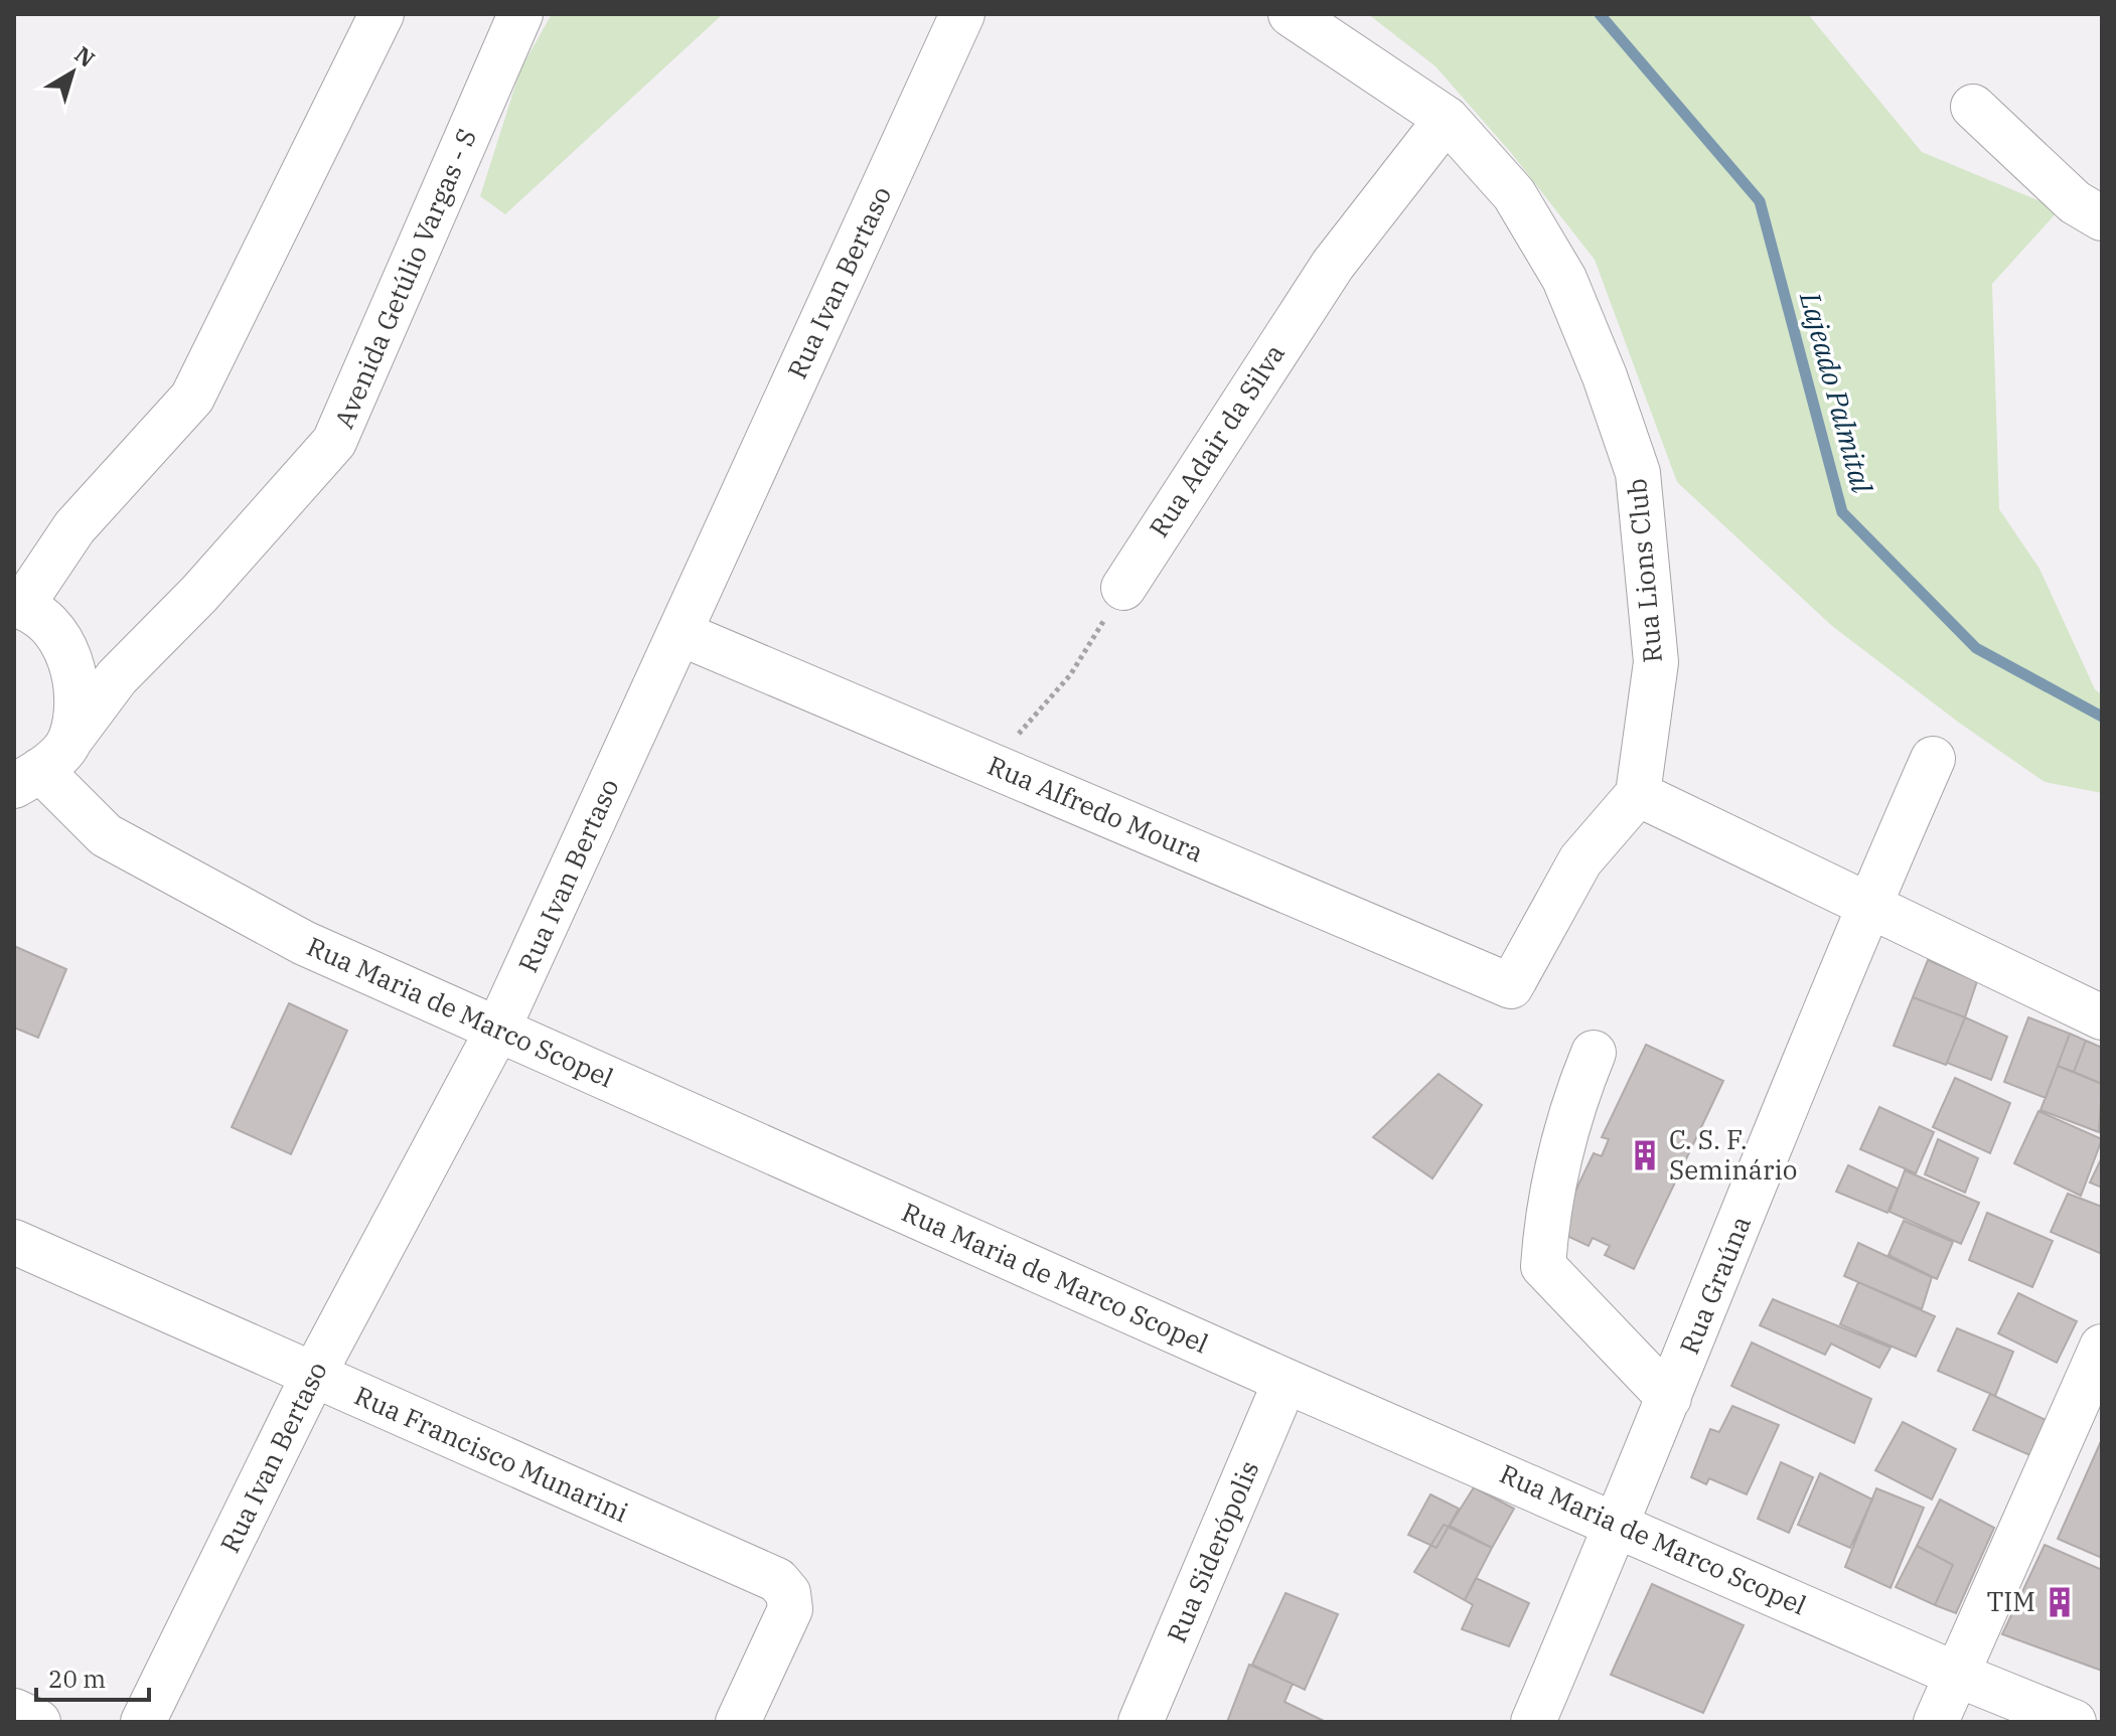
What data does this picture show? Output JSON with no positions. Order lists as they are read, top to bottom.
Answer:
{
  "streets": {
    "street": [
      "Avenida Getúlio Vargas - S",
      "Rua Ivan Bertaso",
      "Rua Adair da Silva",
      "Rua Lions Club",
      "Rua Alfredo Moura",
      "Rua Maria de Marco Scopel",
      "Rua Graúna",
      "Rua Francisco Munarini",
      "Rua Siderópolis"
    ]
  },
  "crossings": [
    ["Avenida Getúlio Vargas - S", "Rua Maria de Marco Scopel"],
    ["Rua Ivan Bertaso", "Rua Alfredo Moura"],
    ["Rua Ivan Bertaso", "Rua Maria de Marco Scopel"],
    ["Rua Ivan Bertaso", "Rua Francisco Munarini"],
    ["Rua Adair da Silva", "Rua Lions Club"],
    ["Rua Lions Club", "Rua Alfredo Moura"],
    ["Rua Maria de Marco Scopel", "Rua Graúna"],
    ["Rua Maria de Marco Scopel", "Rua Siderópolis"]
  ],
  "water": ["Lajeado Palmital"],
  "places": {
    "building": ["C. S. F. Seminário", "TIM"]
  },
  "scale_bar": "20 m",
  "north": "top right"
}
